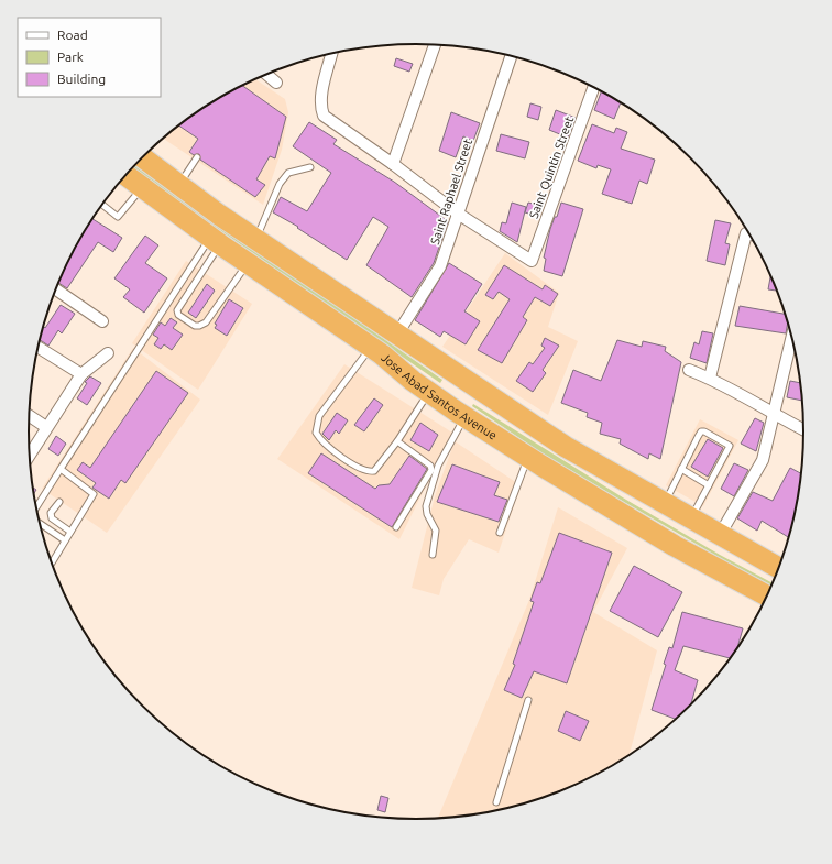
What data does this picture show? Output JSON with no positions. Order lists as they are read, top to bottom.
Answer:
{
  "streets": {
    "highway": ["Jose Abad Santos Avenue"],
    "street": ["Saint Quintin Street", "Saint Raphael Street"]
  },
  "crossings": [
    ["Saint Quintin Street", "Saint Raphael Street"]
  ],
  "legend": ["Road", "Park", "Building"]
}
